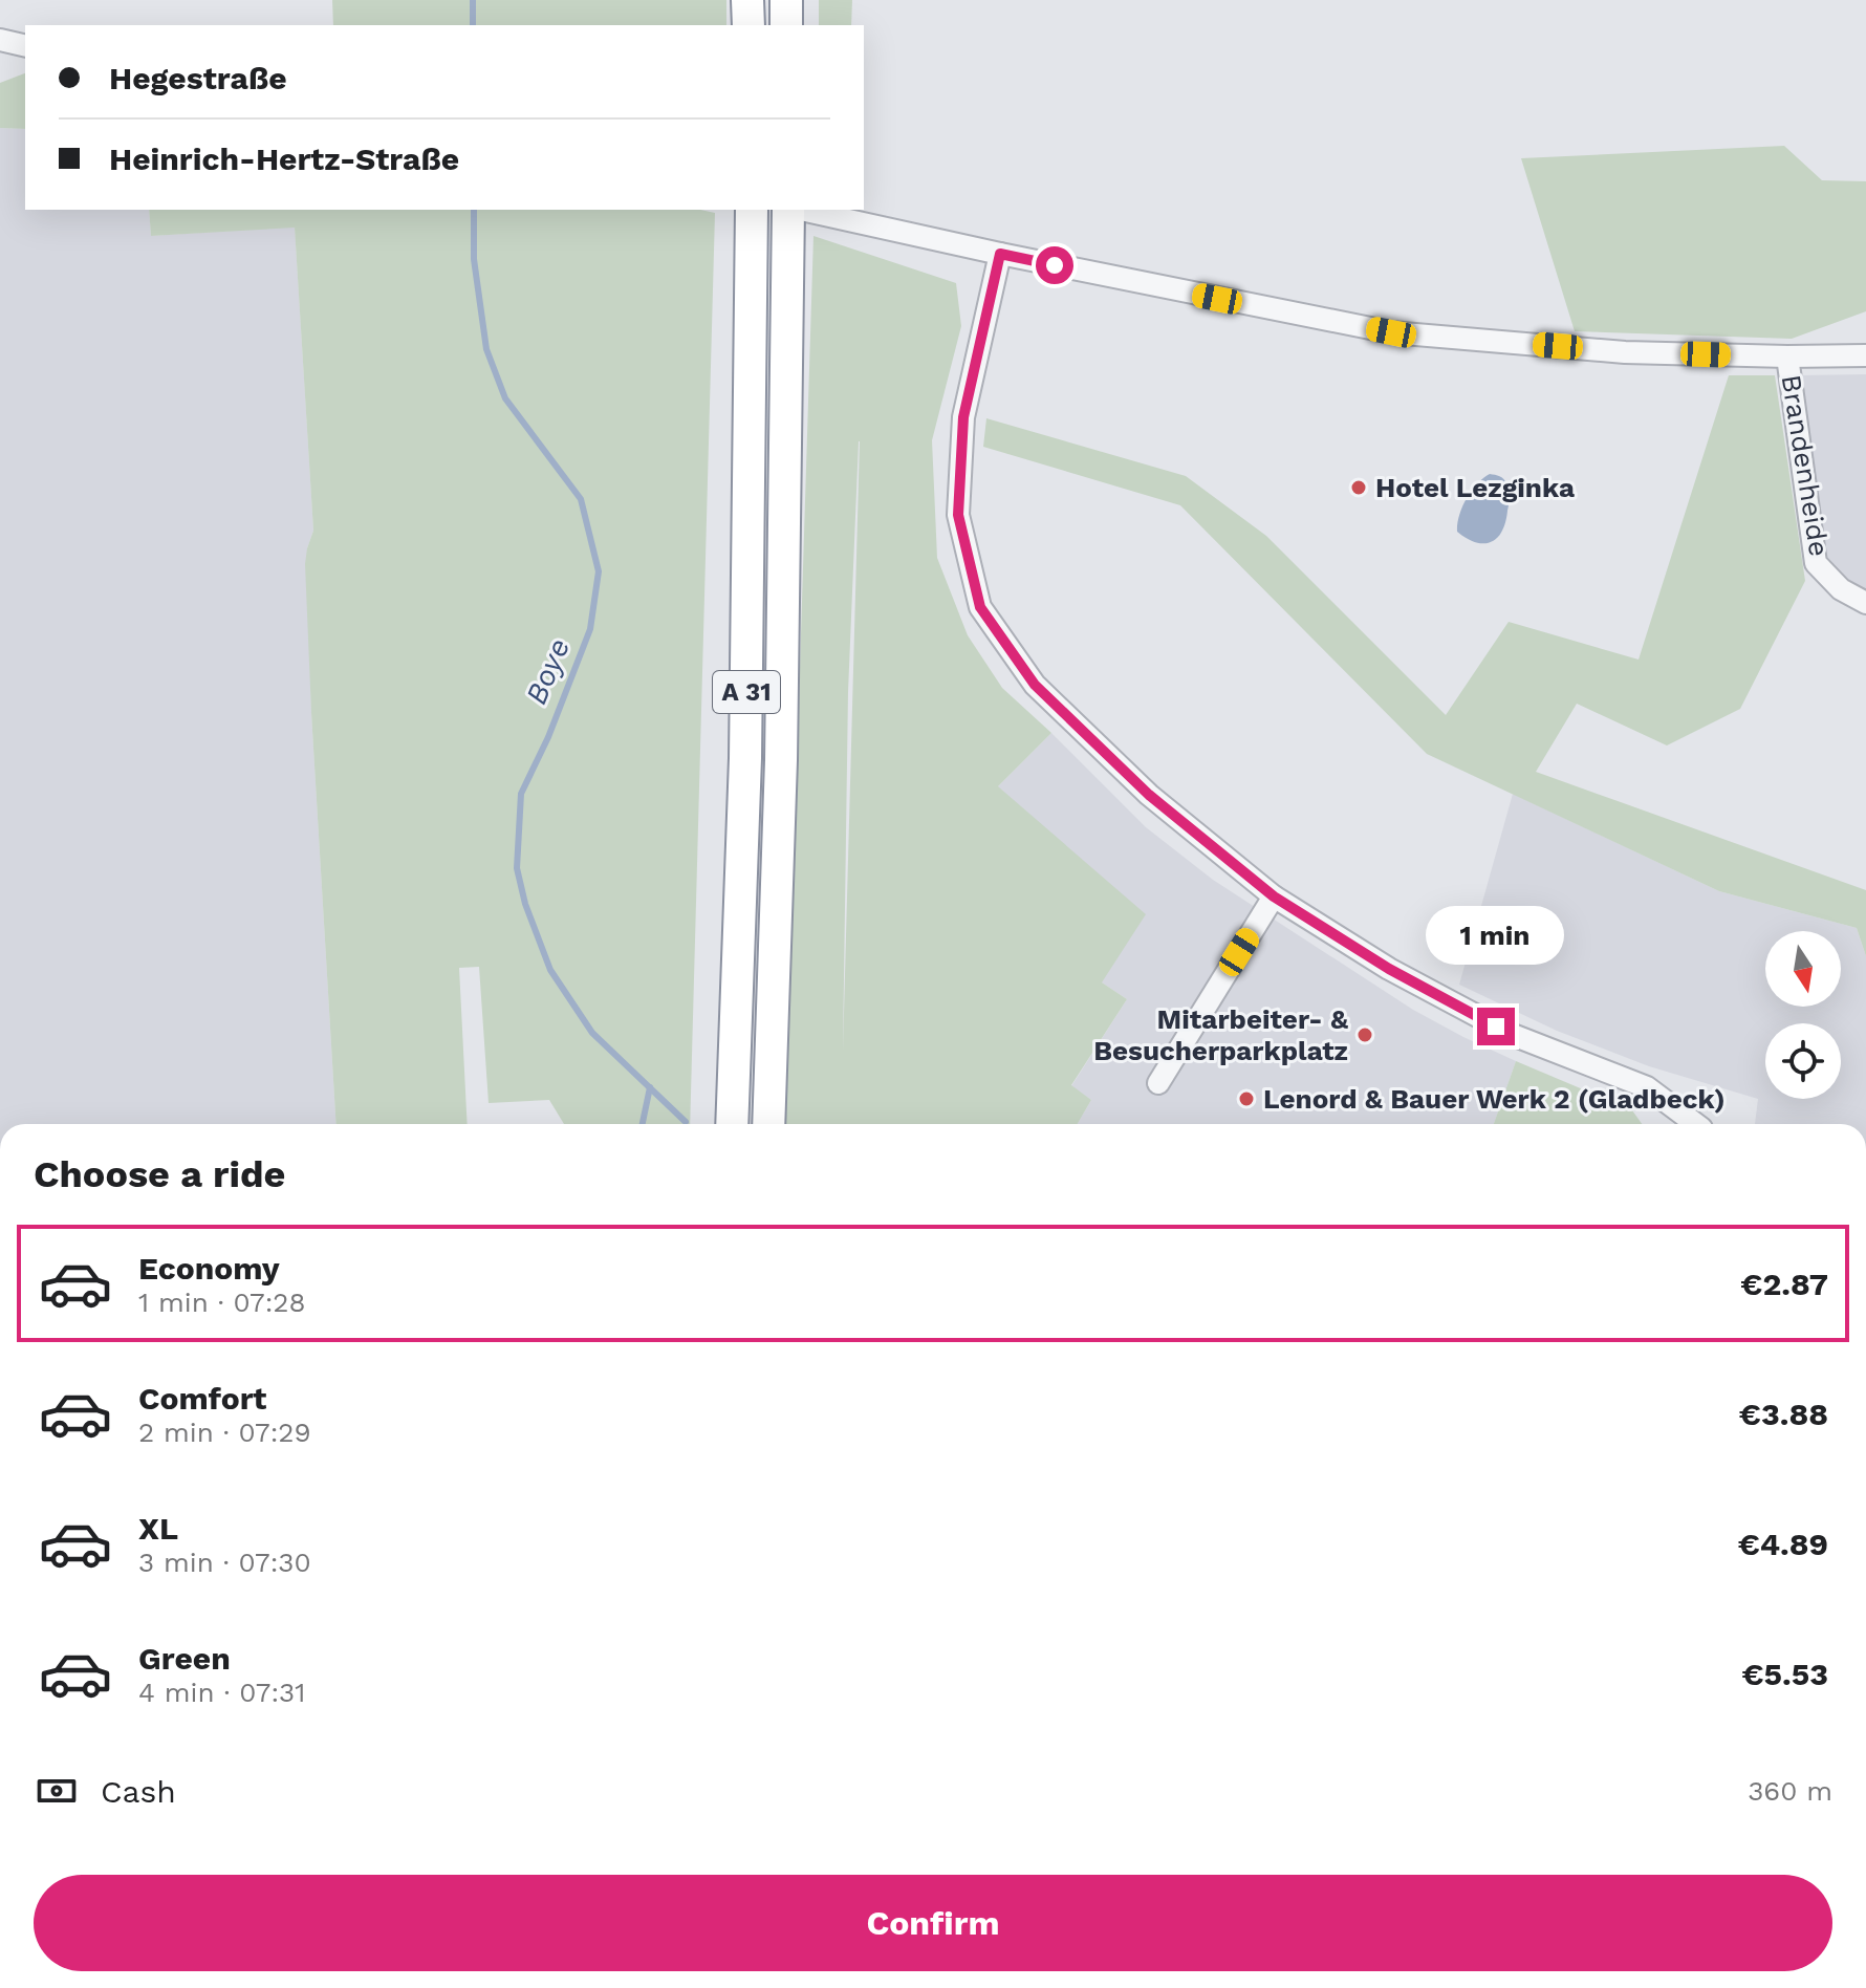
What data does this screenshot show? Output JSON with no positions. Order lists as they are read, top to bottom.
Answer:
{
  "streets": {
    "highway": ["A 31"],
    "street": ["Brandenheide"]
  },
  "water": ["Boye"],
  "places": ["Hotel Lezginka", "Mitarbeiter- & Besucherparkplatz", "Lenord & Bauer Werk 2 (Gladbeck)"],
  "north": "bottom",
  "page": {
    "banner": ["Hegestraße", "Heinrich-Hertz-Straße"],
    "bubble": "1 min",
    "heading": "Choose a ride",
    "list": [
      {
        "name": "Economy",
        "note": "1 min · 07:28",
        "value": "€2.87"
      },
      {
        "name": "Comfort",
        "note": "2 min · 07:29",
        "value": "€3.88"
      },
      {
        "name": "XL",
        "note": "3 min · 07:30",
        "value": "€4.89"
      },
      {
        "name": "Green",
        "note": "4 min · 07:31",
        "value": "€5.53"
      }
    ],
    "pay": ["Cash", "360 m"],
    "buttons": "Confirm"
  }
}
